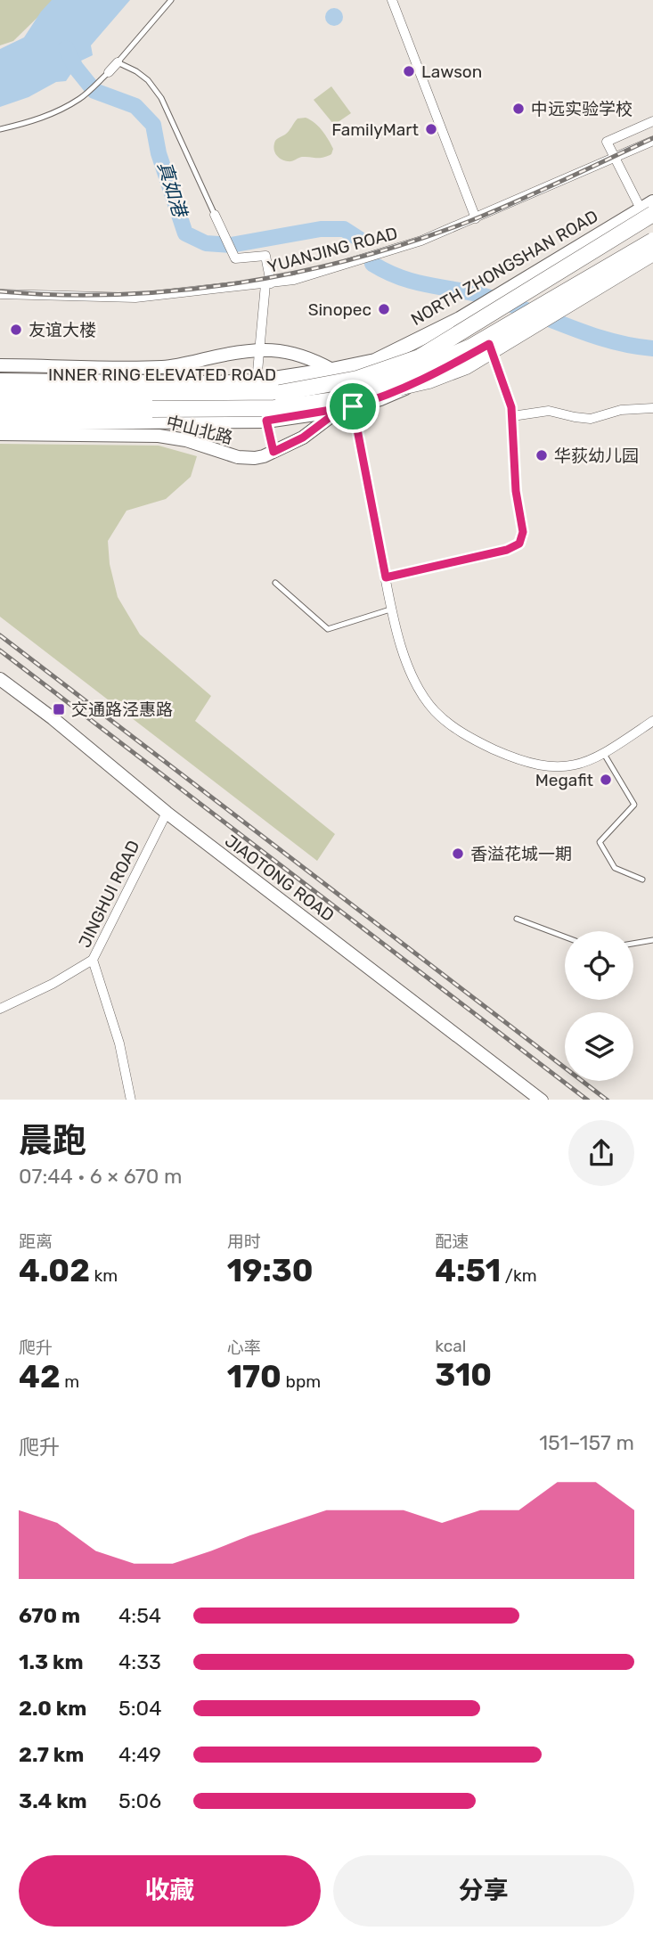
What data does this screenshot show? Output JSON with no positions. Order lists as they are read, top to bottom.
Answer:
{
  "streets": {
    "highway": ["INNER RING ELEVATED ROAD"],
    "main road": ["NORTH ZHONGSHAN ROAD", "中山北路", "JIAOTONG ROAD"],
    "street": ["YUANJING ROAD", "JINGHUI ROAD"]
  },
  "crossings": [
    ["NORTH ZHONGSHAN ROAD", "INNER RING ELEVATED ROAD"],
    ["INNER RING ELEVATED ROAD", "中山北路"],
    ["JIAOTONG ROAD", "JINGHUI ROAD"]
  ],
  "water": ["真如港"],
  "places": {
    "other": [
      "Lawson",
      "中远实验学校",
      "FamilyMart",
      "Sinopec",
      "友谊大楼",
      "华荻幼儿园",
      "Megafit",
      "香溢花城一期"
    ],
    "transit": ["交通路泾惠路"]
  },
  "page": {
    "heading": ["晨跑", "07:44 · 6 × 670 m"],
    "stats": [
      ["距离", "4.02 km"],
      ["用时", "19:30"],
      ["配速", "4:51 /km"],
      ["爬升", "42 m"],
      ["心率", "170 bpm"],
      ["kcal", "310"]
    ],
    "chart": ["爬升", "151–157 m"],
    "list": [
      {
        "name": "670 m",
        "note": "4:54"
      },
      {
        "name": "1.3 km",
        "note": "4:33"
      },
      {
        "name": "2.0 km",
        "note": "5:04"
      },
      {
        "name": "2.7 km",
        "note": "4:49"
      },
      {
        "name": "3.4 km",
        "note": "5:06"
      }
    ],
    "buttons": ["收藏", "分享"]
  }
}
